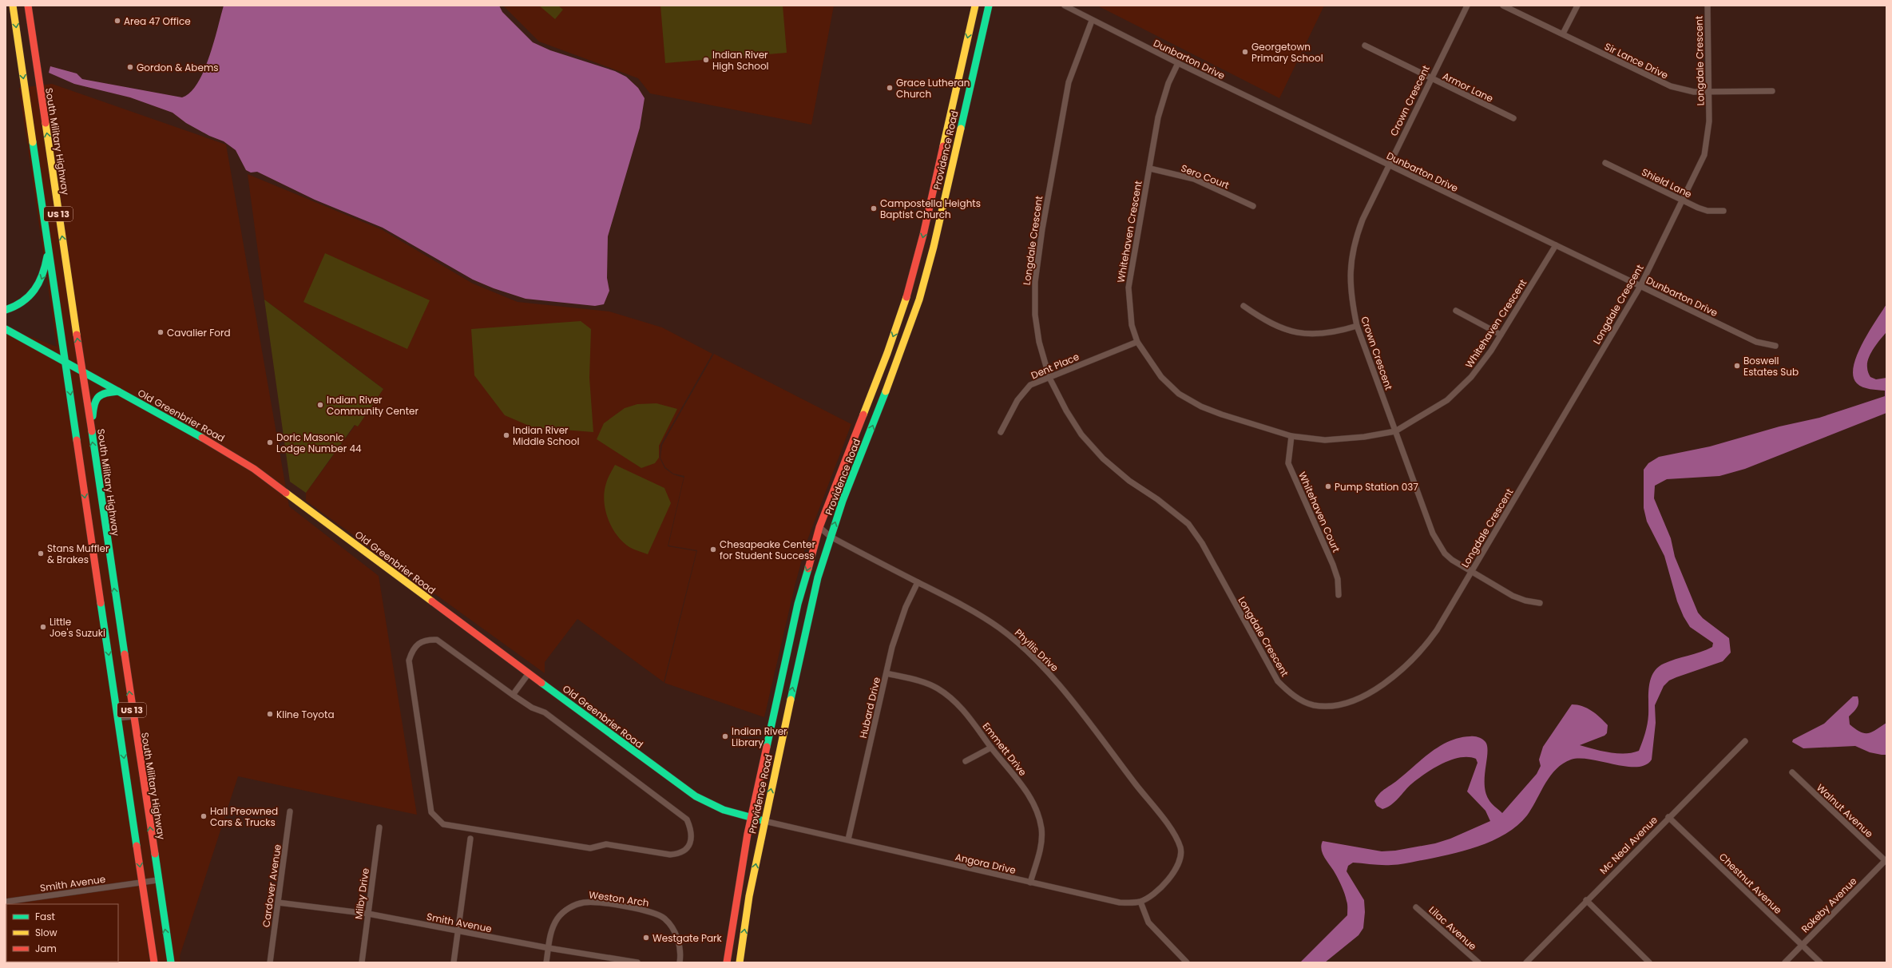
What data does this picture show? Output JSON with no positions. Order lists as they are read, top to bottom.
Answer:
{
  "streets": {
    "main road": [
      "South Military Highway",
      "Providence Road",
      "US 13",
      "Old Greenbrier Road"
    ],
    "street": [
      "Dunbarton Drive",
      "Sir Lance Drive",
      "Longdale Crescent",
      "Armor Lane",
      "Crown Crescent",
      "Sero Court",
      "Shield Lane",
      "Whitehaven Crescent",
      "Dent Place",
      "Whitehaven Court",
      "Phyllis Drive",
      "Hubard Drive",
      "Emmett Drive",
      "Walnut Avenue",
      "Mc Neal Avenue",
      "Angora Drive",
      "Smith Avenue",
      "Chestnut Avenue",
      "Cardover Avenue",
      "Milby Drive",
      "Weston Arch",
      "Rokeby Avenue",
      "Lilac Avenue"
    ]
  },
  "crossings": [
    ["Dunbarton Drive", "Longdale Crescent"],
    ["Dunbarton Drive", "Crown Crescent"],
    ["Dunbarton Drive", "Whitehaven Crescent"],
    ["Sir Lance Drive", "Longdale Crescent"],
    ["Longdale Crescent", "Crown Crescent"],
    ["Longdale Crescent", "Shield Lane"],
    ["Longdale Crescent", "Dent Place"],
    ["Armor Lane", "Crown Crescent"],
    ["Crown Crescent", "Whitehaven Crescent"],
    ["South Military Highway", "Old Greenbrier Road"],
    ["Providence Road", "Old Greenbrier Road"],
    ["Providence Road", "Phyllis Drive"],
    ["Providence Road", "Angora Drive"],
    ["Sero Court", "Whitehaven Crescent"],
    ["US 13", "Old Greenbrier Road"],
    ["US 13", "Smith Avenue"],
    ["Whitehaven Crescent", "Dent Place"],
    ["Whitehaven Crescent", "Whitehaven Court"],
    ["Old Greenbrier Road", "Angora Drive"],
    ["Phyllis Drive", "Hubard Drive"],
    ["Phyllis Drive", "Angora Drive"],
    ["Hubard Drive", "Emmett Drive"],
    ["Hubard Drive", "Angora Drive"],
    ["Emmett Drive", "Angora Drive"],
    ["Walnut Avenue", "Rokeby Avenue"],
    ["Mc Neal Avenue", "Chestnut Avenue"],
    ["Smith Avenue", "Cardover Avenue"],
    ["Smith Avenue", "Milby Drive"],
    ["Smith Avenue", "Weston Arch"],
    ["Chestnut Avenue", "Rokeby Avenue"]
  ],
  "places": [
    "Area 47 Office",
    "Georgetown Primary School",
    "Indian River High School",
    "Gordon & Abems",
    "Grace Lutheran Church",
    "Campostella Heights Baptist Church",
    "Cavalier Ford",
    "Boswell Estates Sub",
    "Indian River Community Center",
    "Indian River Middle School",
    "Doric Masonic Lodge Number 44",
    "Pump Station 037",
    "Chesapeake Center for Student Success",
    "Stans Muffler & Brakes",
    "Little Joe's Suzuki",
    "Kline Toyota",
    "Indian River Library",
    "Hall Preowned Cars & Trucks",
    "Westgate Park"
  ],
  "legend": ["Fast", "Slow", "Jam"]
}
